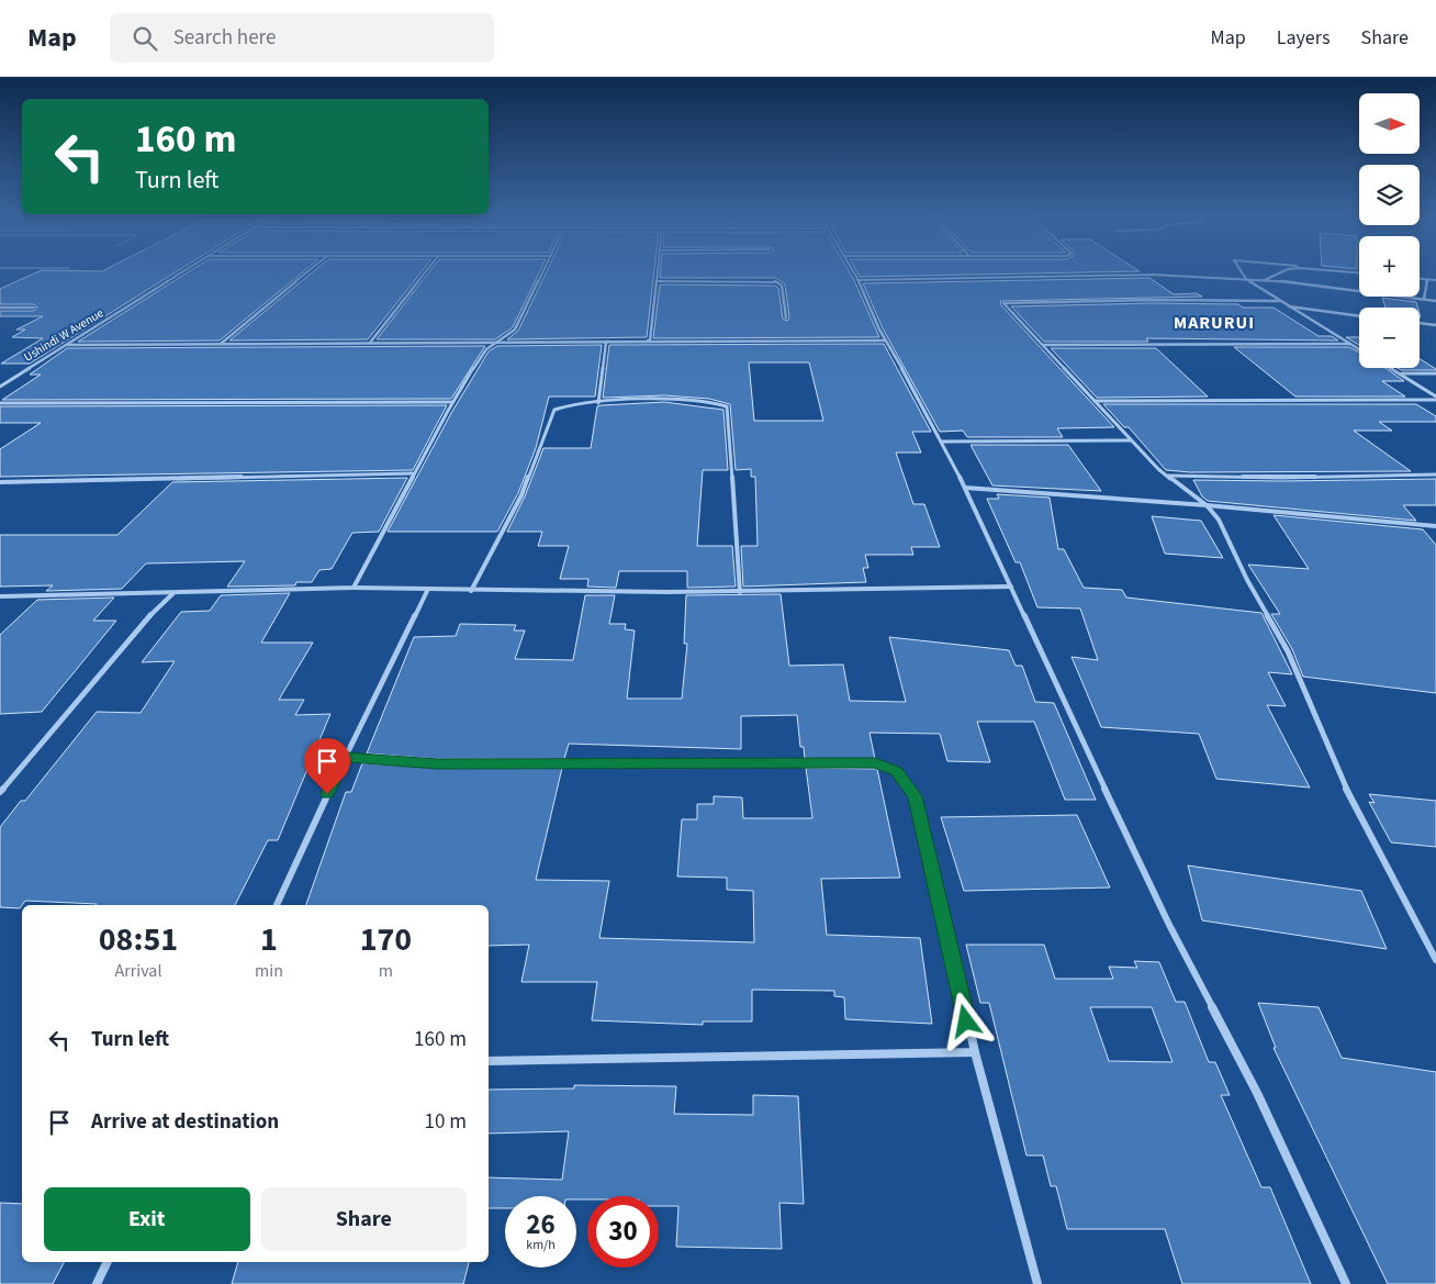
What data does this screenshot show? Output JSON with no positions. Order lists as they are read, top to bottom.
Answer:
{
  "streets": {
    "street": ["Ushindi W Avenue"]
  },
  "districts": ["MARURUI"],
  "north": "right",
  "page": {
    "header": "Map",
    "search": "Search here",
    "nav": ["Map", "Layers", "Share"],
    "map_buttons": ["+", "−"],
    "turn": ["160 m", "Turn left"],
    "eta": [
      "08:51",
      "Arrival",
      "1",
      "min",
      "170",
      "m"
    ],
    "list": [
      {
        "name": "Turn left",
        "value": "160 m"
      },
      {
        "name": "Arrive at destination",
        "value": "10 m"
      }
    ],
    "buttons": ["Exit", "Share"],
    "speed": "26 km/h",
    "limit": "30"
  }
}
